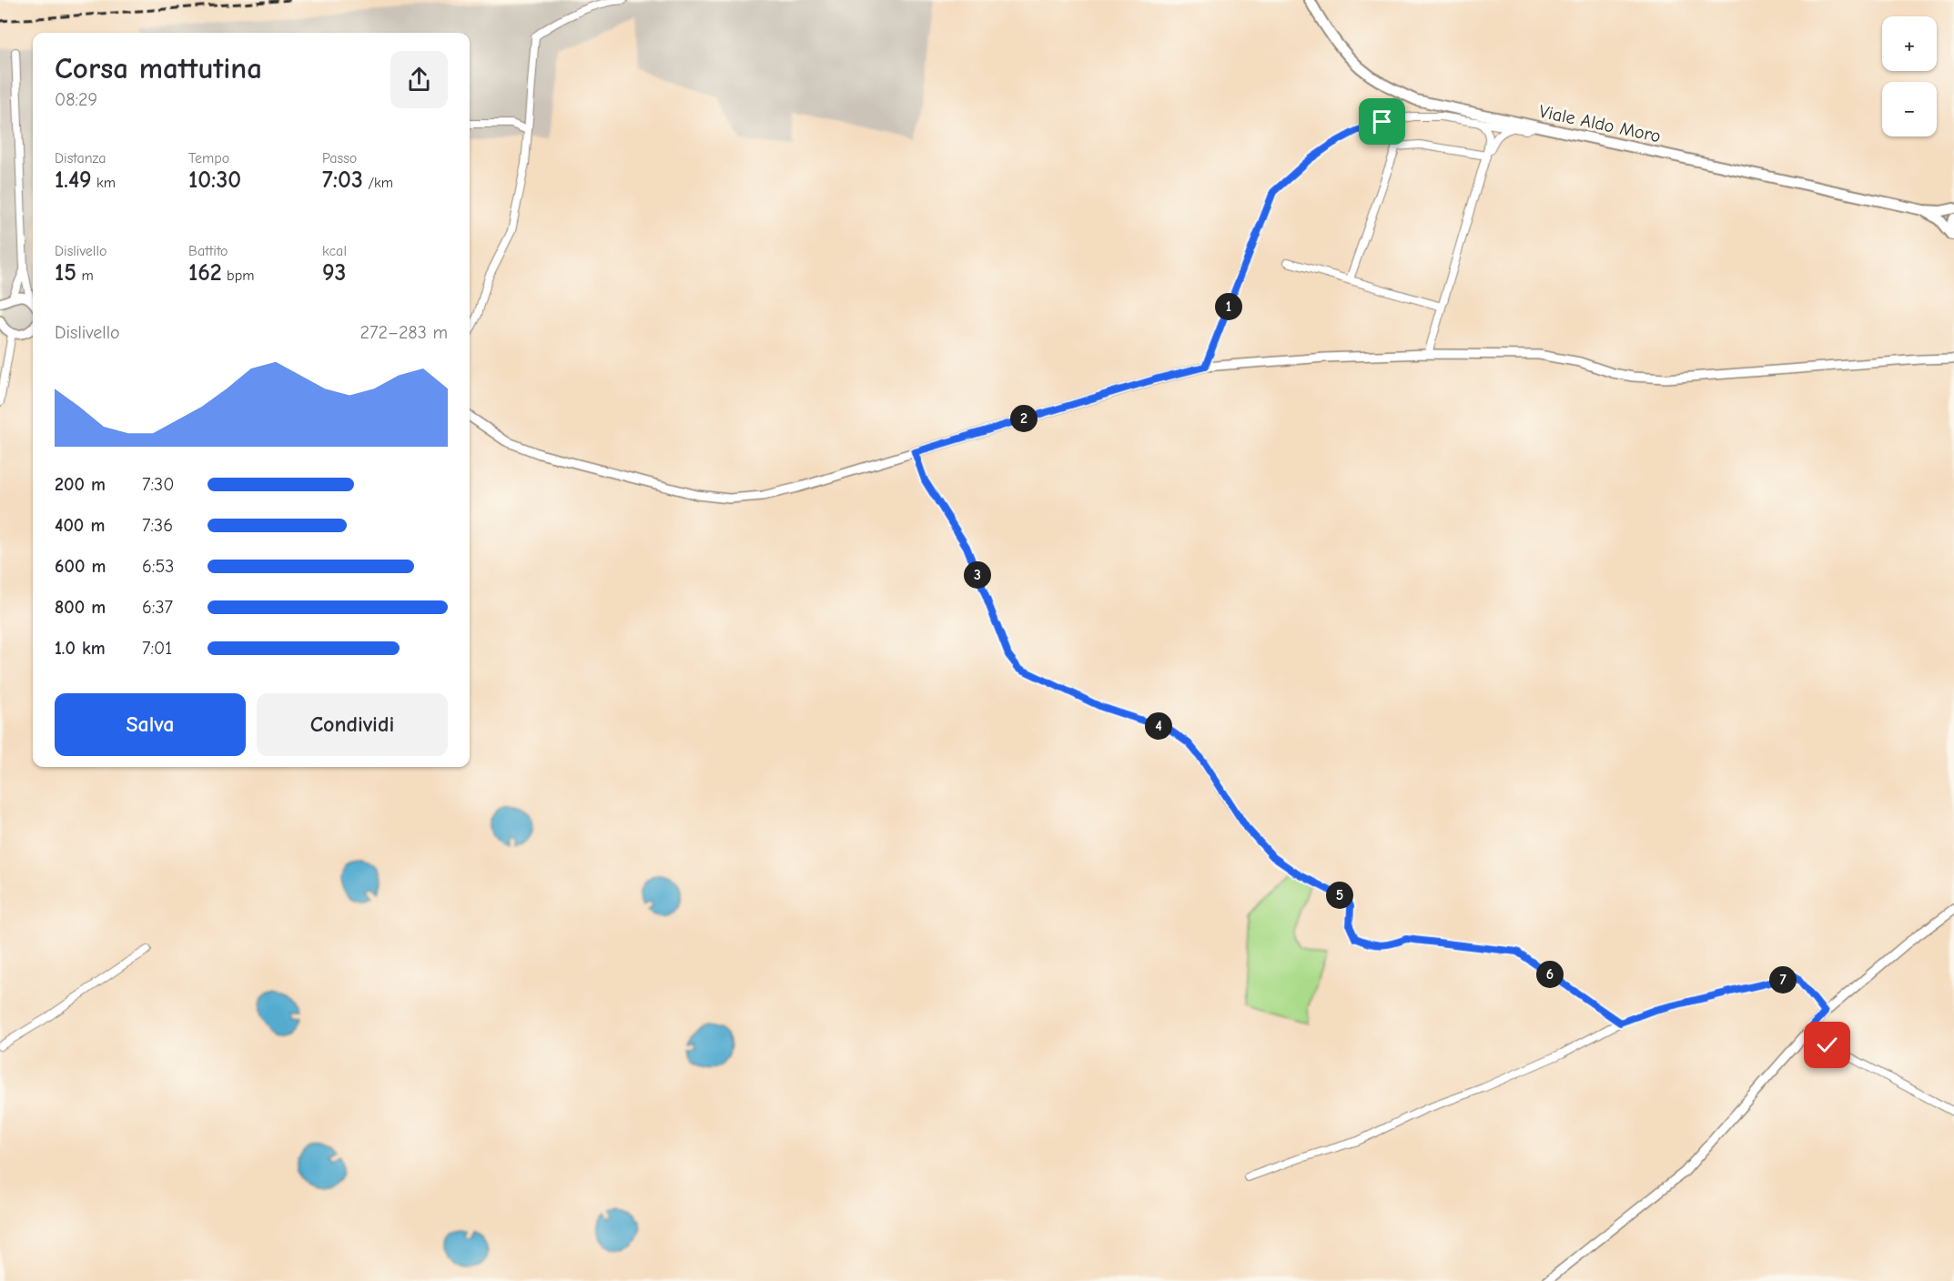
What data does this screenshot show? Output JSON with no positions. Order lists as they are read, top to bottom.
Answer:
{
  "streets": {
    "main road": ["Viale Aldo Moro"]
  },
  "page": {
    "map_buttons": ["+", "−"],
    "heading": ["Corsa mattutina", "08:29"],
    "stats": [
      ["Distanza", "1.49 km"],
      ["Tempo", "10:30"],
      ["Passo", "7:03 /km"],
      ["Dislivello", "15 m"],
      ["Battito", "162 bpm"],
      ["kcal", "93"]
    ],
    "pins": [
      "1",
      "2",
      "3",
      "4",
      "5",
      "6",
      "7"
    ],
    "chart": ["Dislivello", "272–283 m"],
    "list": [
      {
        "name": "200 m",
        "note": "7:30"
      },
      {
        "name": "400 m",
        "note": "7:36"
      },
      {
        "name": "600 m",
        "note": "6:53"
      },
      {
        "name": "800 m",
        "note": "6:37"
      },
      {
        "name": "1.0 km",
        "note": "7:01"
      }
    ],
    "buttons": ["Salva", "Condividi"]
  }
}
